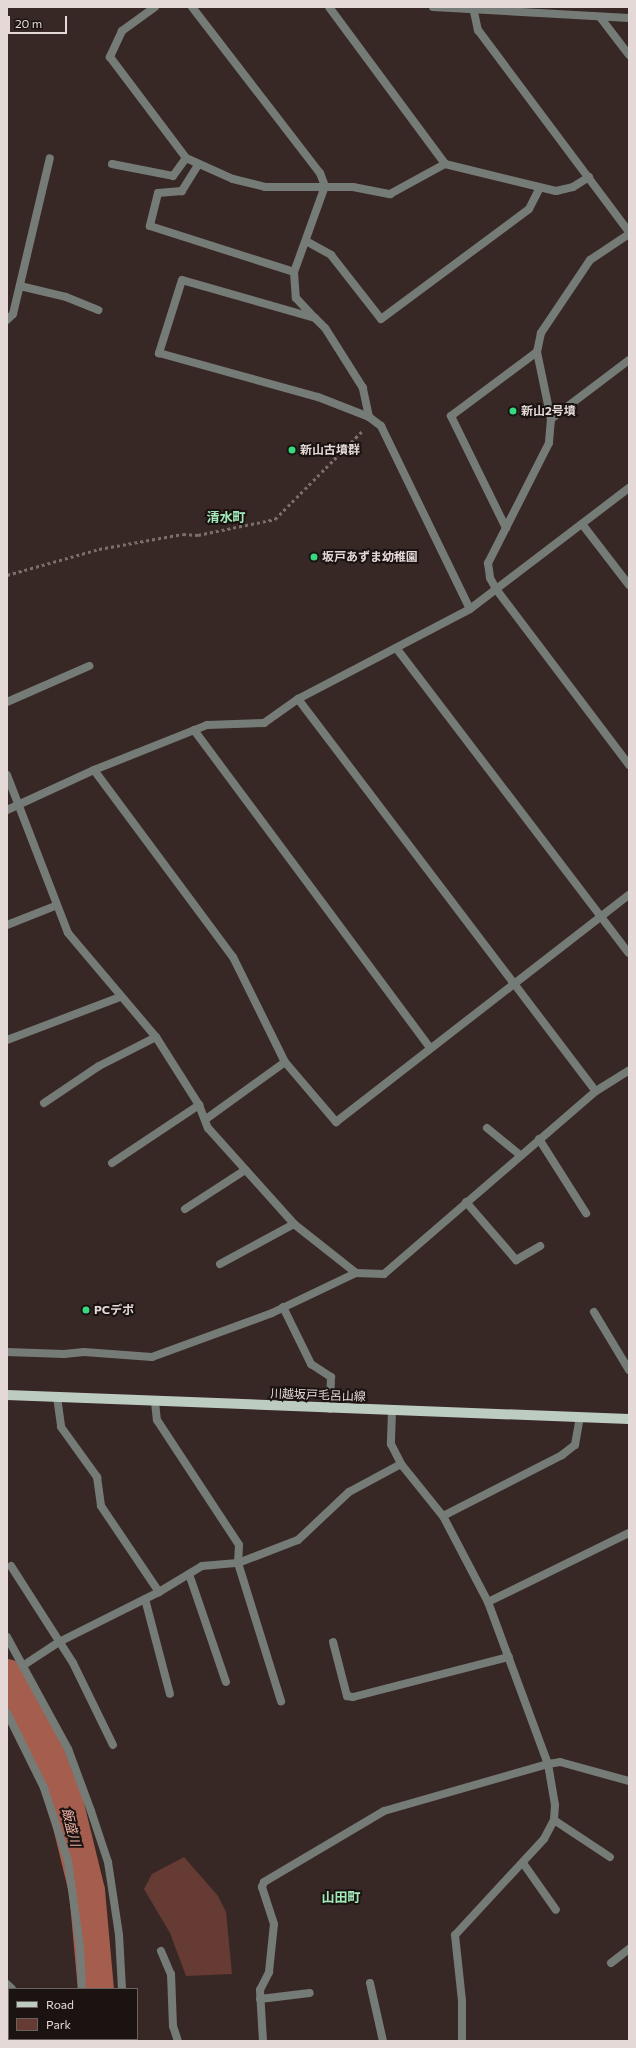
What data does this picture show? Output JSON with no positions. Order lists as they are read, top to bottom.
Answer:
{
  "streets": {
    "main road": ["川越坂戸毛呂山線"]
  },
  "districts": ["清水町", "山田町"],
  "water": ["飯盛川"],
  "places": [
    "新山2号墳",
    "新山古墳群",
    "坂戸あずま幼稚園",
    "PCデポ"
  ],
  "legend": ["Road", "Park"],
  "scale_bar": "20 m"
}
